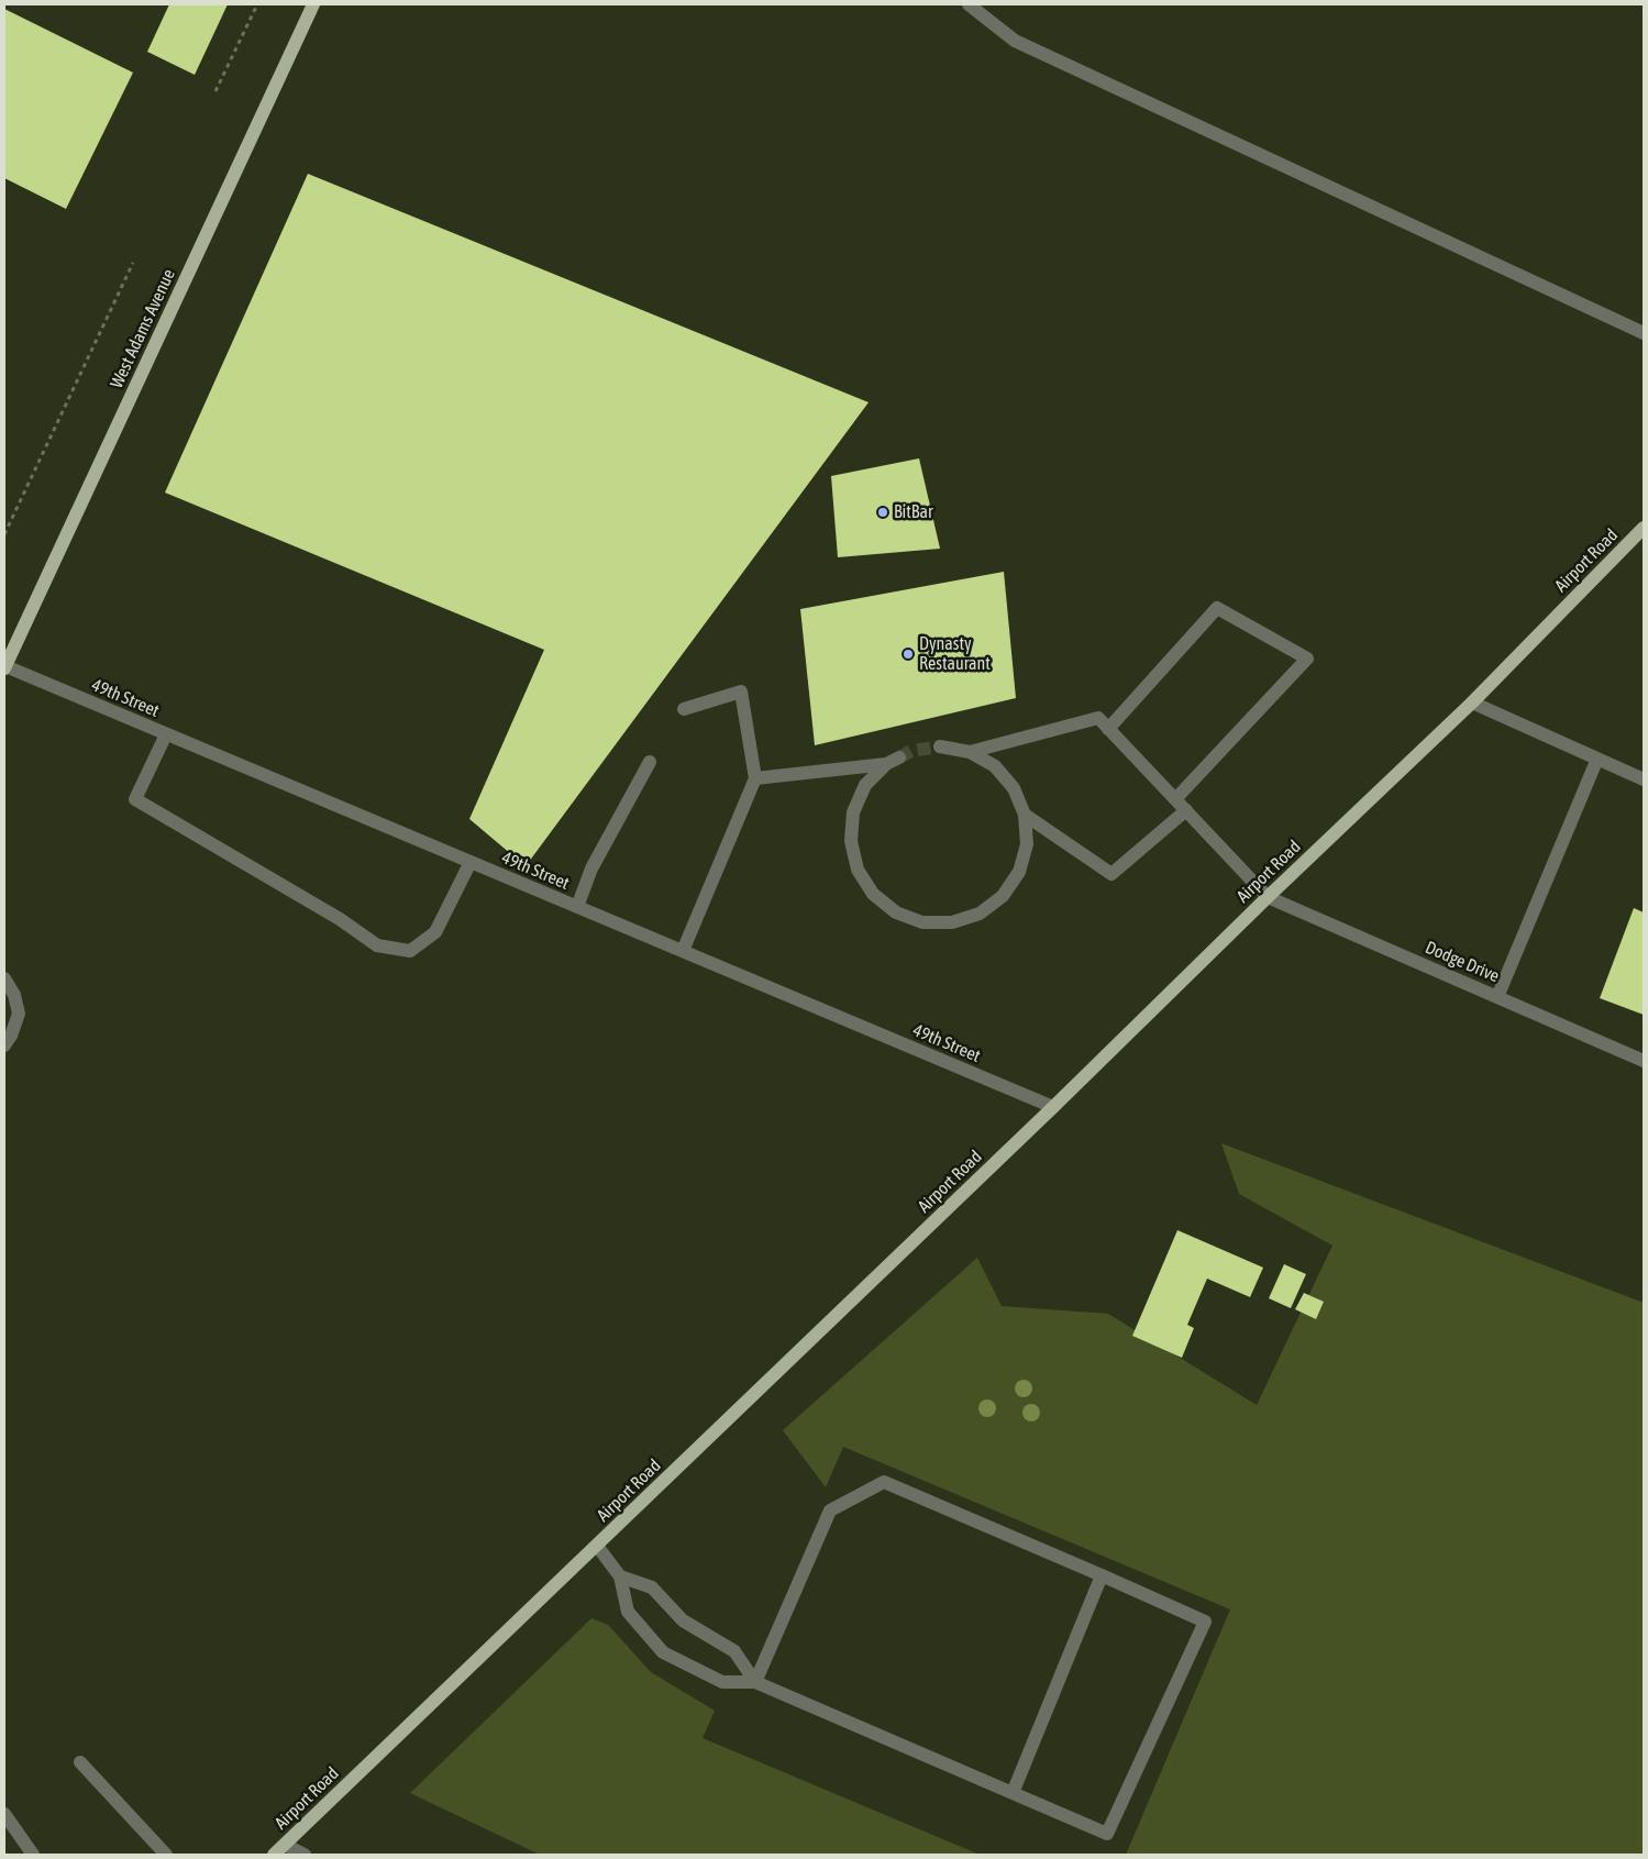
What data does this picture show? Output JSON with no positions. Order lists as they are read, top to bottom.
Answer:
{
  "streets": {
    "main road": ["West Adams Avenue", "Airport Road"],
    "street": ["49th Street", "Dodge Drive"]
  },
  "crossings": [
    ["West Adams Avenue", "49th Street"],
    ["Airport Road", "49th Street"],
    ["Airport Road", "Dodge Drive"]
  ],
  "places": ["BitBar", "Dynasty Restaurant"]
}
